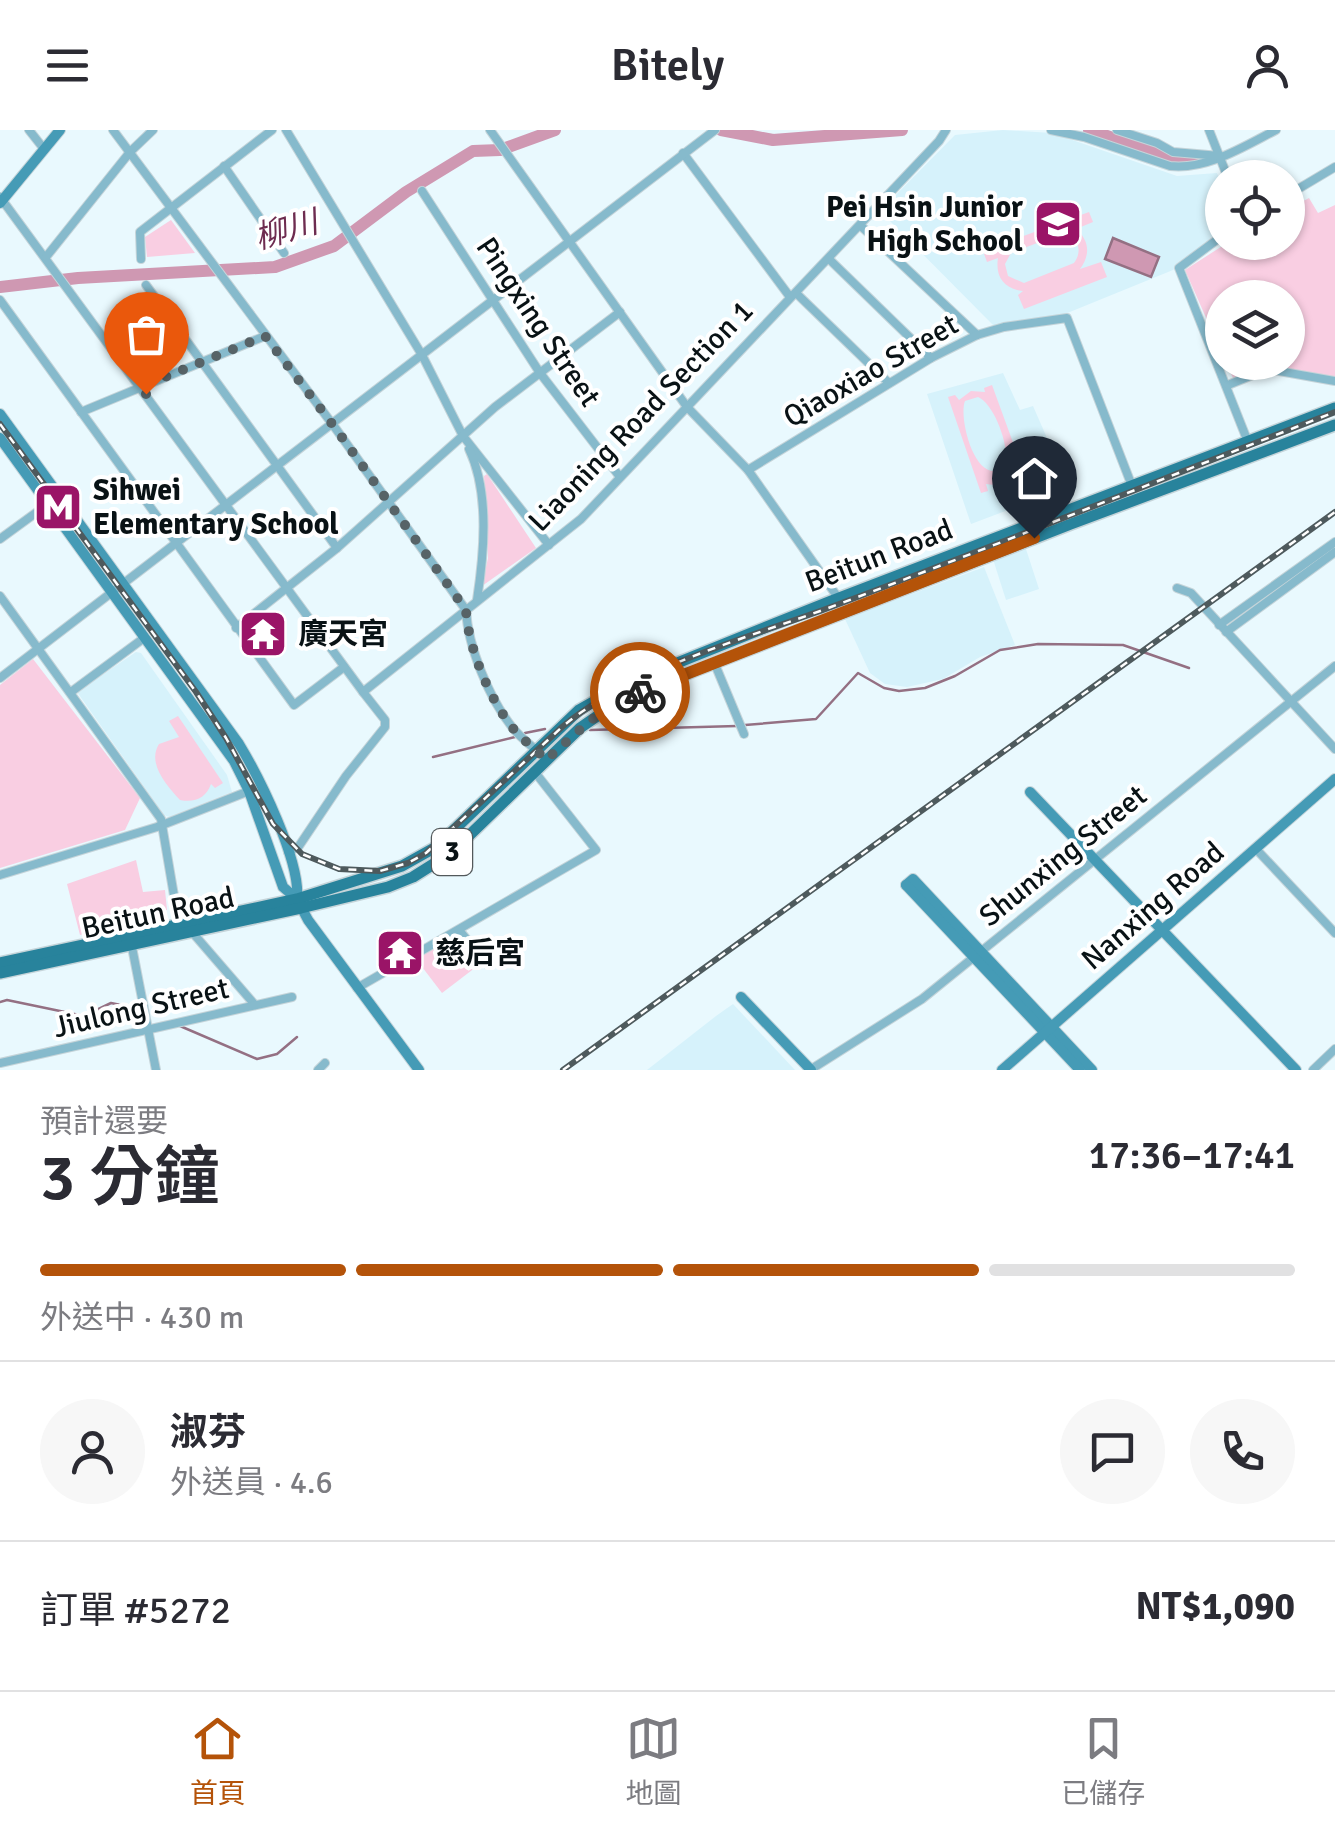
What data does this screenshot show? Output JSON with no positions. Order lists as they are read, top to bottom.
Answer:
{
  "streets": {
    "main road": ["Beitun Road", "3"],
    "street": [
      "Pingxing Street",
      "Qiaoxiao Street",
      "Liaoning Road Section 1",
      "Shunxing Street",
      "Nanxing Road",
      "Jiulong Street"
    ]
  },
  "crossings": [
    ["Pingxing Street", "Liaoning Road Section 1"],
    ["Qiaoxiao Street", "Beitun Road"]
  ],
  "water": ["柳川"],
  "places": {
    "school or university": ["Pei Hsin Junior High School"],
    "metro station": ["Sihwei Elementary School"],
    "temple": ["廣天宮", "慈后宮"]
  },
  "page": {
    "header": "Bitely",
    "heading": ["3 分鐘", "預計還要", "17:36–17:41"],
    "panel": [
      "淑芬",
      "外送員 · 4.6",
      "訂單 #5272",
      "NT$1,090"
    ],
    "bar": "外送中 · 430 m",
    "tabs": ["首頁", "地圖", "已儲存"]
  }
}
